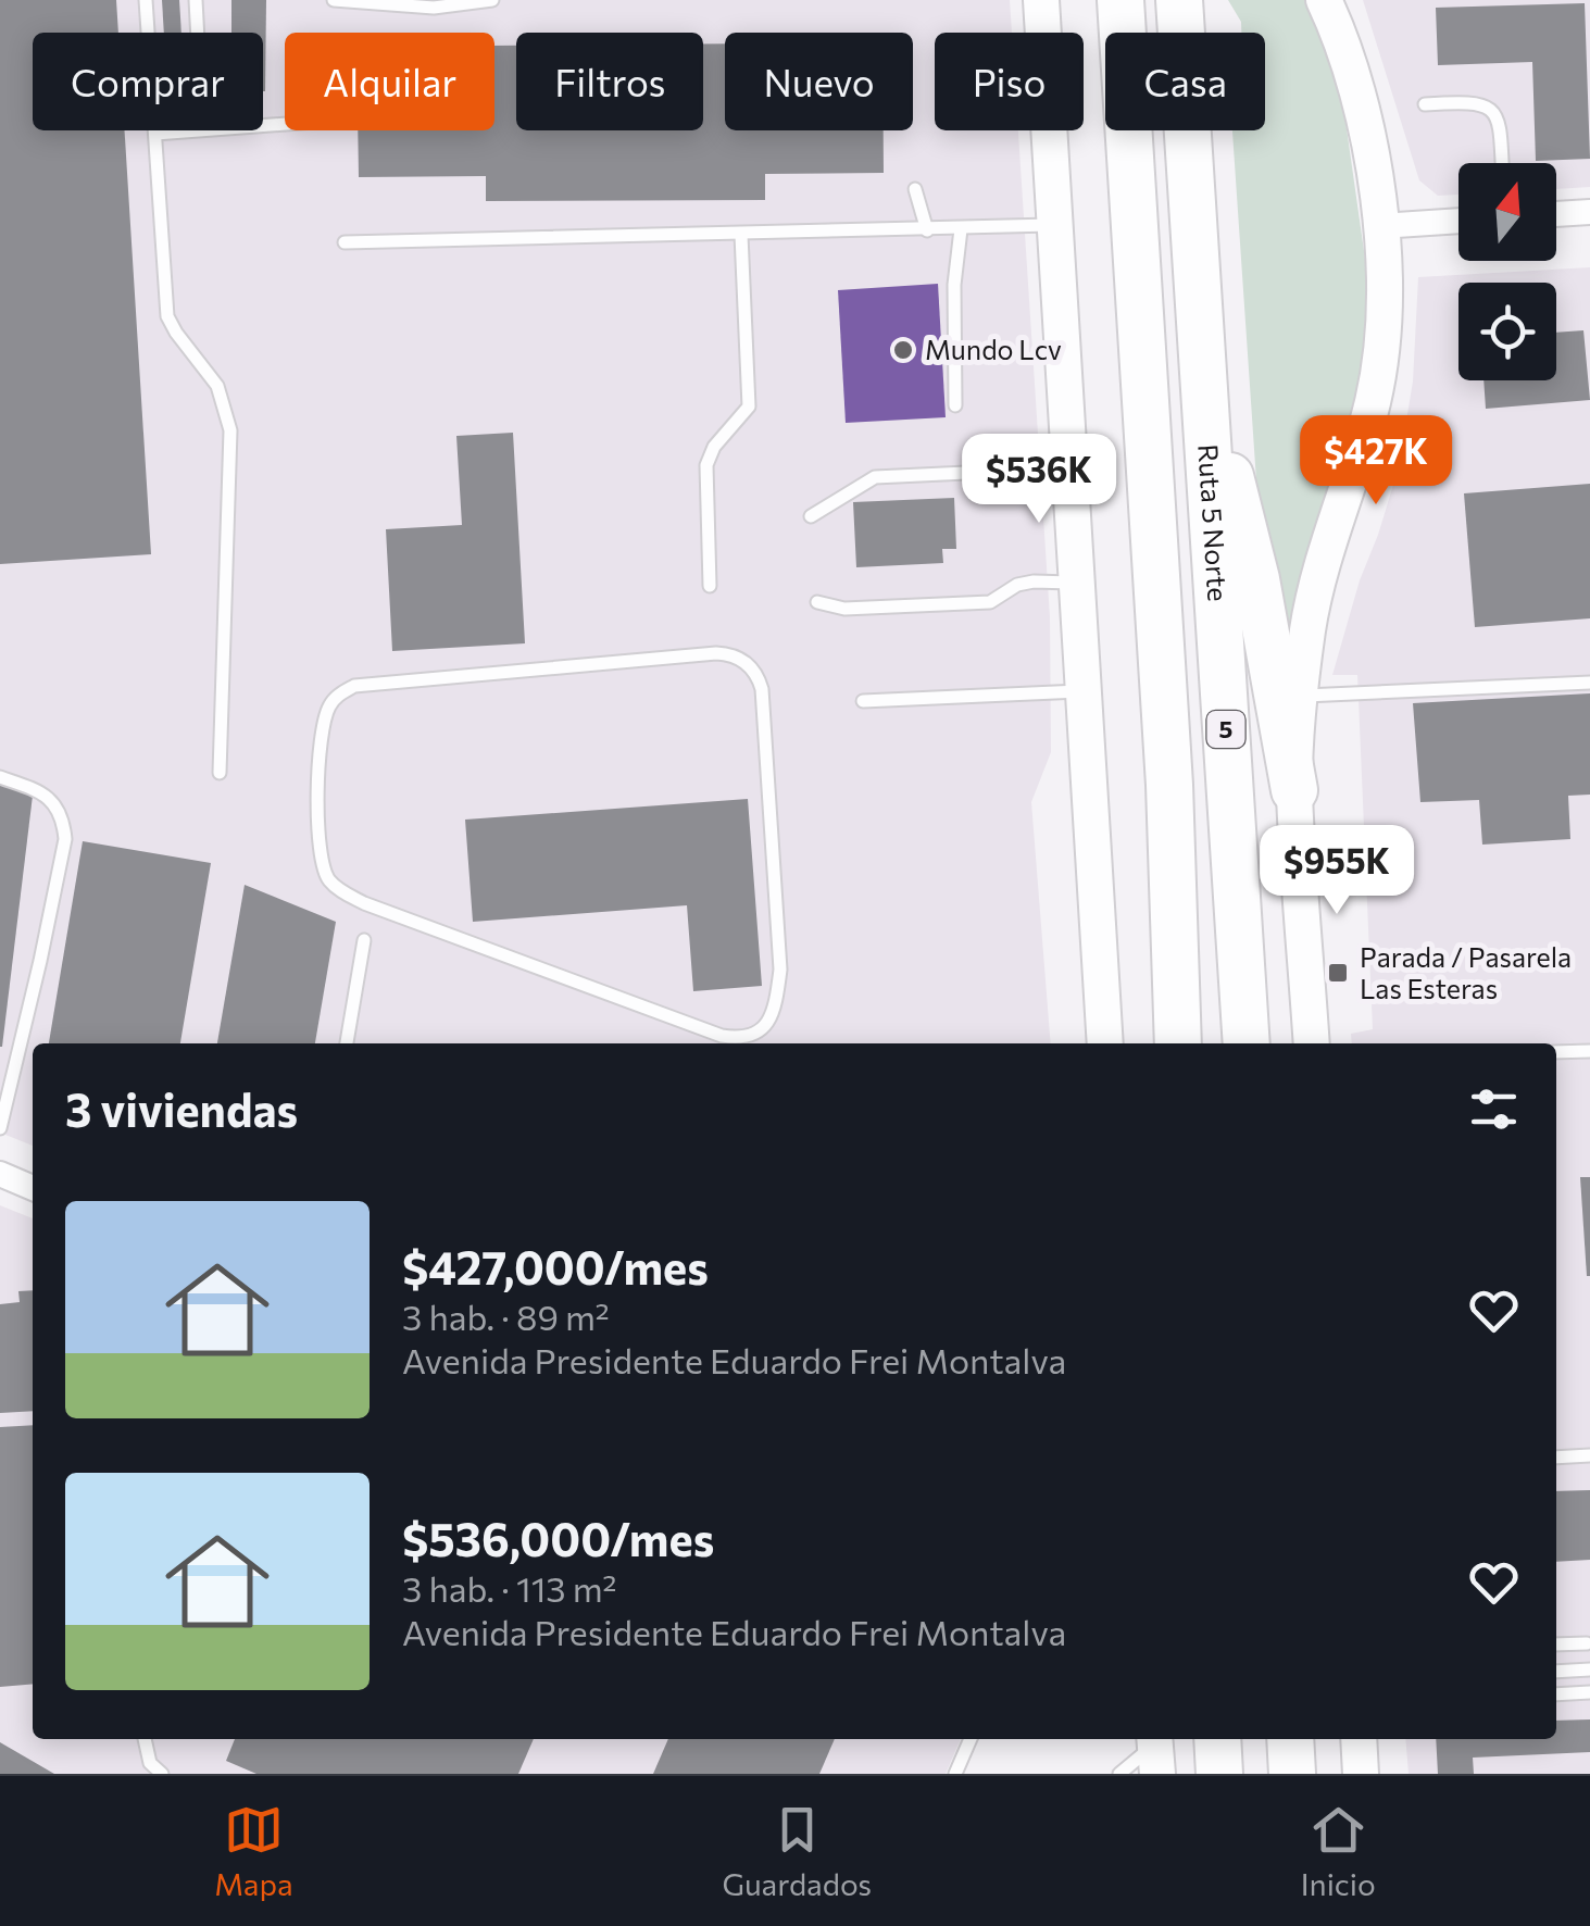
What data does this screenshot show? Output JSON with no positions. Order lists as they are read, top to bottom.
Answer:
{
  "streets": {
    "highway": ["Ruta 5 Norte", "5"]
  },
  "places": {
    "other": ["Mundo Lcv"],
    "transit": ["Parada / Pasarela Las Esteras"]
  },
  "north": "top",
  "page": {
    "chip": [
      "Comprar",
      "Alquilar",
      "Filtros",
      "Nuevo",
      "Piso",
      "Casa"
    ],
    "price": ["$427K", "$536K", "$955K"],
    "heading": "3 viviendas",
    "list": [
      {
        "name": "$427,000/mes",
        "note": "3 hab. · 89 m² · Avenida Presidente Eduardo Frei Montalva"
      },
      {
        "name": "$536,000/mes",
        "note": "3 hab. · 113 m² · Avenida Presidente Eduardo Frei Montalva"
      }
    ],
    "tabs": ["Mapa", "Guardados", "Inicio"]
  }
}
